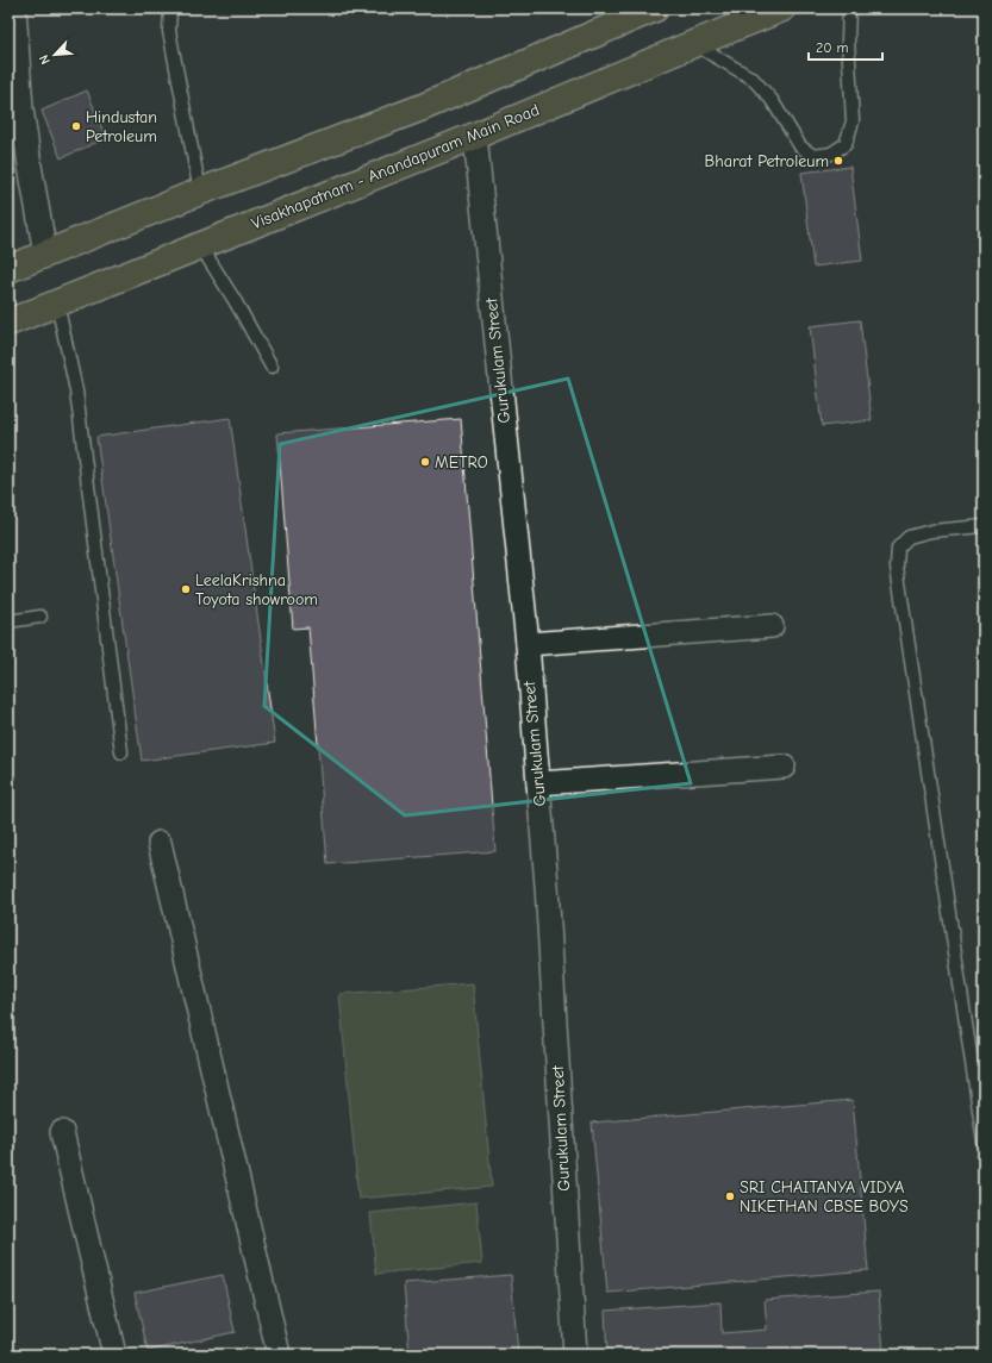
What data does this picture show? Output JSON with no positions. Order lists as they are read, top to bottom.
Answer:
{
  "streets": {
    "main road": ["Visakhapatnam - Anandapuram Main Road"],
    "street": ["Gurukulam Street"]
  },
  "crossings": [
    ["Visakhapatnam - Anandapuram Main Road", "Gurukulam Street"]
  ],
  "places": [
    "Hindustan Petroleum",
    "Bharat Petroleum",
    "METRO",
    "LeelaKrishna Toyota showroom",
    "SRI CHAITANYA VIDYA NIKETHAN CBSE BOYS"
  ],
  "scale_bar": "20 m",
  "north": "bottom left"
}
